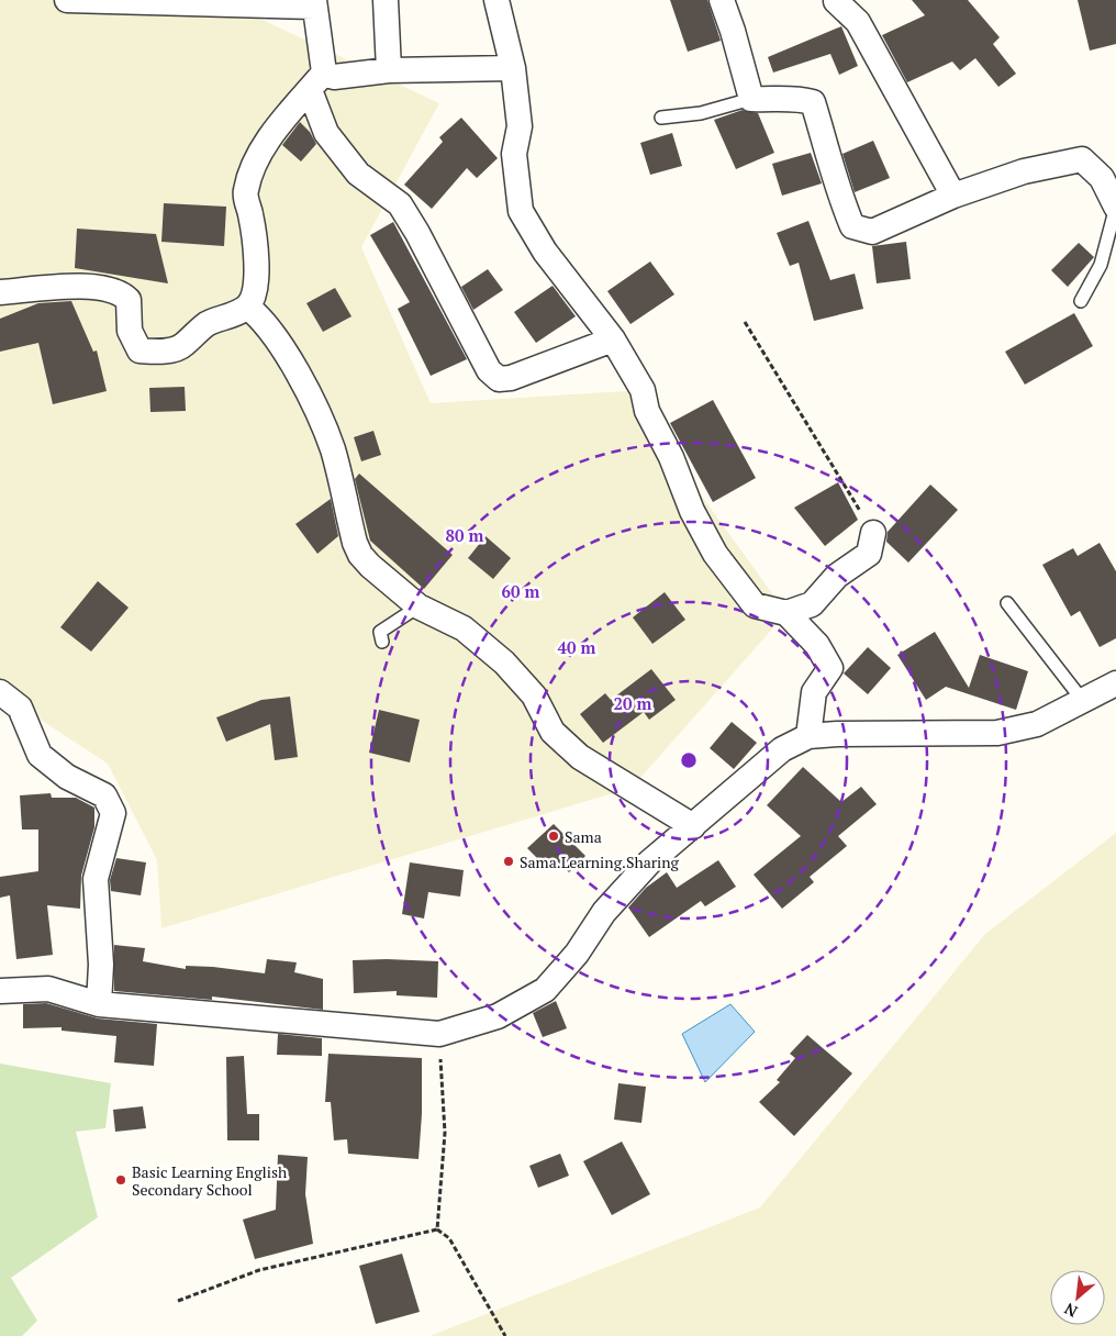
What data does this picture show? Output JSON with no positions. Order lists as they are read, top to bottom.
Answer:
{
  "places": ["Sama", "Sama.Learning.Sharing", "Basic Learning English Secondary School"],
  "north": "bottom left",
  "rings": [
    "80 m",
    "60 m",
    "40 m",
    "20 m"
  ]
}
